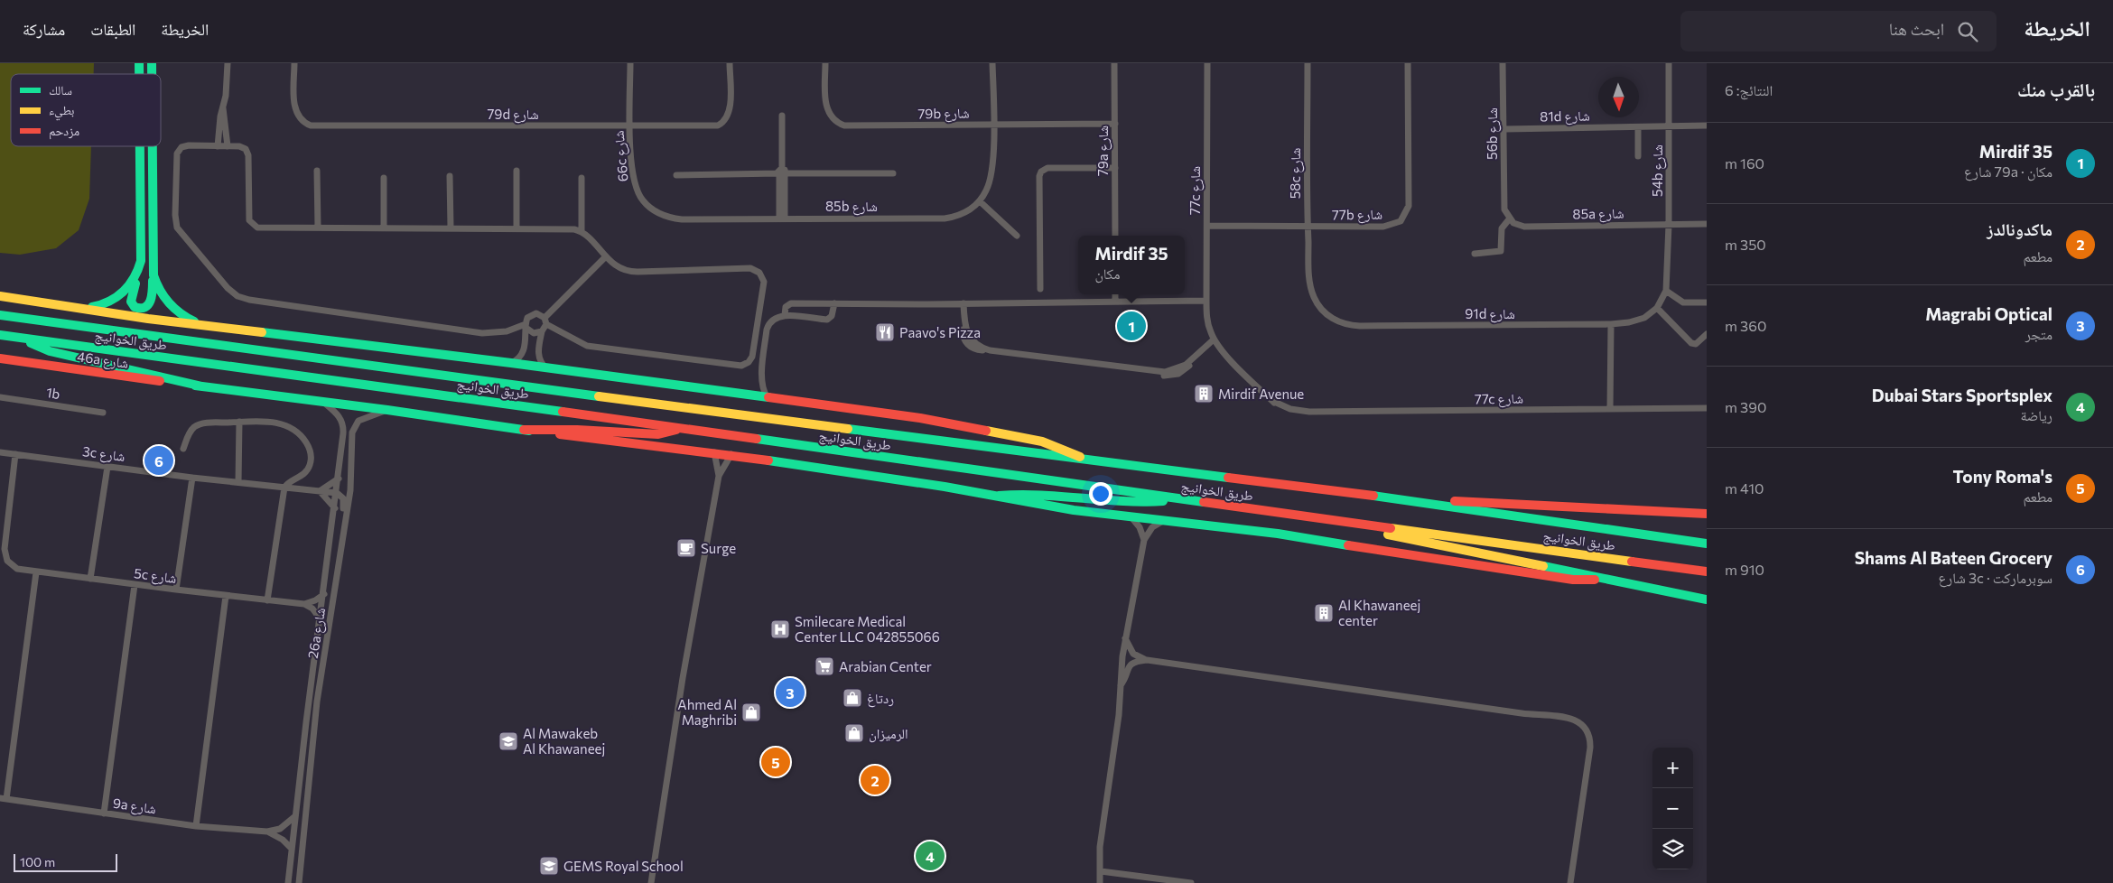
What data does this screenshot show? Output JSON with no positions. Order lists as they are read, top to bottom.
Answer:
{
  "streets": {
    "main road": ["طريق الخوانيج", "46a شارع"],
    "street": [
      "79b شارع",
      "79d شارع",
      "81d شارع",
      "56b شارع",
      "79a شارع",
      "66c شارع",
      "54b شارع",
      "58c شارع",
      "77c شارع",
      "85b شارع",
      "85a شارع",
      "77b شارع",
      "91d شارع",
      "1b",
      "3c شارع",
      "5c شارع",
      "26a شارع",
      "9a شارع"
    ]
  },
  "crossings": [
    ["79b شارع", "79a شارع"],
    ["79d شارع", "66c شارع"],
    ["81d شارع", "56b شارع"],
    ["81d شارع", "54b شارع"],
    ["56b شارع", "85a شارع"],
    ["66c شارع", "85b شارع"],
    ["54b شارع", "85a شارع"],
    ["58c شارع", "77b شارع"],
    ["58c شارع", "91d شارع"],
    ["77c شارع", "77b شارع"],
    ["3c شارع", "5c شارع"],
    ["3c شارع", "26a شارع"],
    ["26a شارع", "9a شارع"]
  ],
  "places": {
    "restaurant": ["Paavo's Pizza"],
    "building": ["Mirdif Avenue", "Al Khawaneej center"],
    "cafe": ["Surge"],
    "hospital": ["Smilecare Medical Center LLC 042855066"],
    "supermarket": ["Arabian Center"],
    "shop": ["ردتاغ", "Ahmed Al Maghribi", "الرميزان"],
    "school or university": ["Al Mawakeb Al Khawaneej", "GEMS Royal School"]
  },
  "legend": ["سالك", "بطيء", "مزدحم"],
  "scale_bar": "100 m",
  "north": "bottom",
  "page": {
    "header": "الخريطة",
    "search": "ابحث هنا",
    "nav": ["الخريطة", "الطبقات", "مشاركة"],
    "heading": ["بالقرب منك", "النتائج: 6"],
    "list": [
      {
        "mark": "1",
        "name": "Mirdif 35",
        "note": "مكان · 79a شارع",
        "value": "160 m"
      },
      {
        "mark": "2",
        "name": "ماكدونالدز",
        "note": "مطعم",
        "value": "350 m"
      },
      {
        "mark": "3",
        "name": "Magrabi Optical",
        "note": "متجر",
        "value": "360 m"
      },
      {
        "mark": "4",
        "name": "Dubai Stars Sportsplex",
        "note": "رياضة",
        "value": "390 m"
      },
      {
        "mark": "5",
        "name": "Tony Roma's",
        "note": "مطعم",
        "value": "410 m"
      },
      {
        "mark": "6",
        "name": "Shams Al Bateen Grocery",
        "note": "سوبرماركت · 3c شارع",
        "value": "910 m"
      }
    ],
    "popup": ["Mirdif 35", "مكان"],
    "pins": [
      "1",
      "6",
      "3",
      "5",
      "2",
      "4"
    ],
    "map_buttons": ["+", "−"],
    "scale": "100 m"
  }
}
